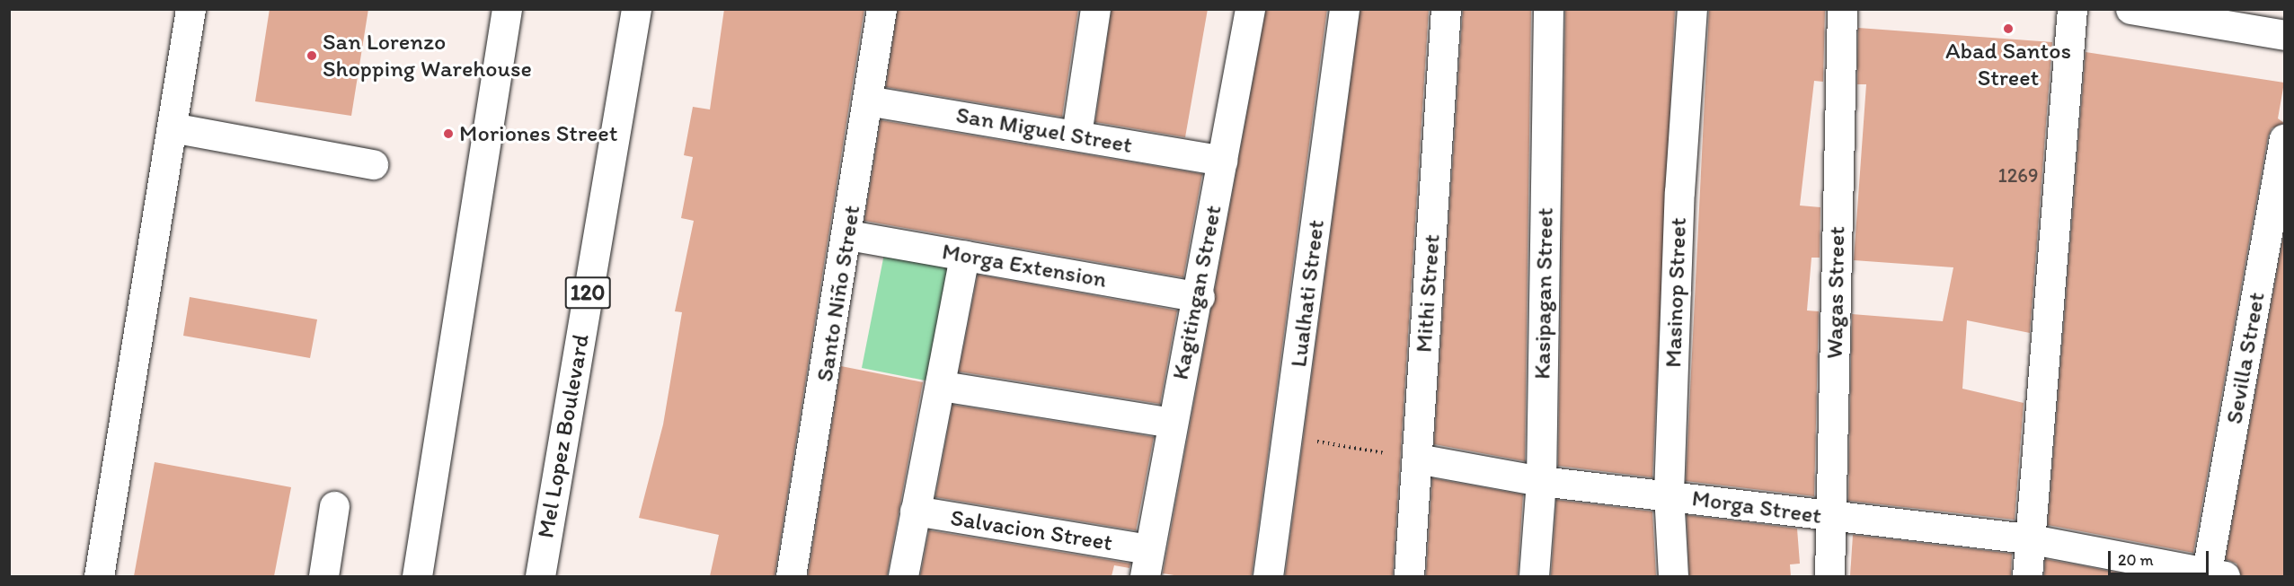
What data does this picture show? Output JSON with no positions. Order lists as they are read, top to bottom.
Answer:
{
  "streets": {
    "main road": [
      "San Miguel Street",
      "Morga Extension",
      "120",
      "Kagitingan Street",
      "Masinop Street",
      "Wagas Street",
      "Santo Niño Street",
      "Lualhati Street",
      "Mithi Street",
      "Kasipagan Street",
      "Sevilla Street",
      "Mel Lopez Boulevard",
      "Morga Street",
      "Salvacion Street"
    ]
  },
  "crossings": [
    ["San Miguel Street", "Kagitingan Street"],
    ["San Miguel Street", "Santo Niño Street"],
    ["Morga Extension", "Kagitingan Street"],
    ["Morga Extension", "Santo Niño Street"],
    ["Kagitingan Street", "Salvacion Street"],
    ["Masinop Street", "Morga Street"],
    ["Wagas Street", "Morga Street"],
    ["Mithi Street", "Morga Street"],
    ["Kasipagan Street", "Morga Street"],
    ["Sevilla Street", "Morga Street"]
  ],
  "places": ["Abad Santos Street", "San Lorenzo Shopping Warehouse", "Moriones Street"],
  "house_numbers": ["1269"],
  "scale_bar": "20 m"
}
